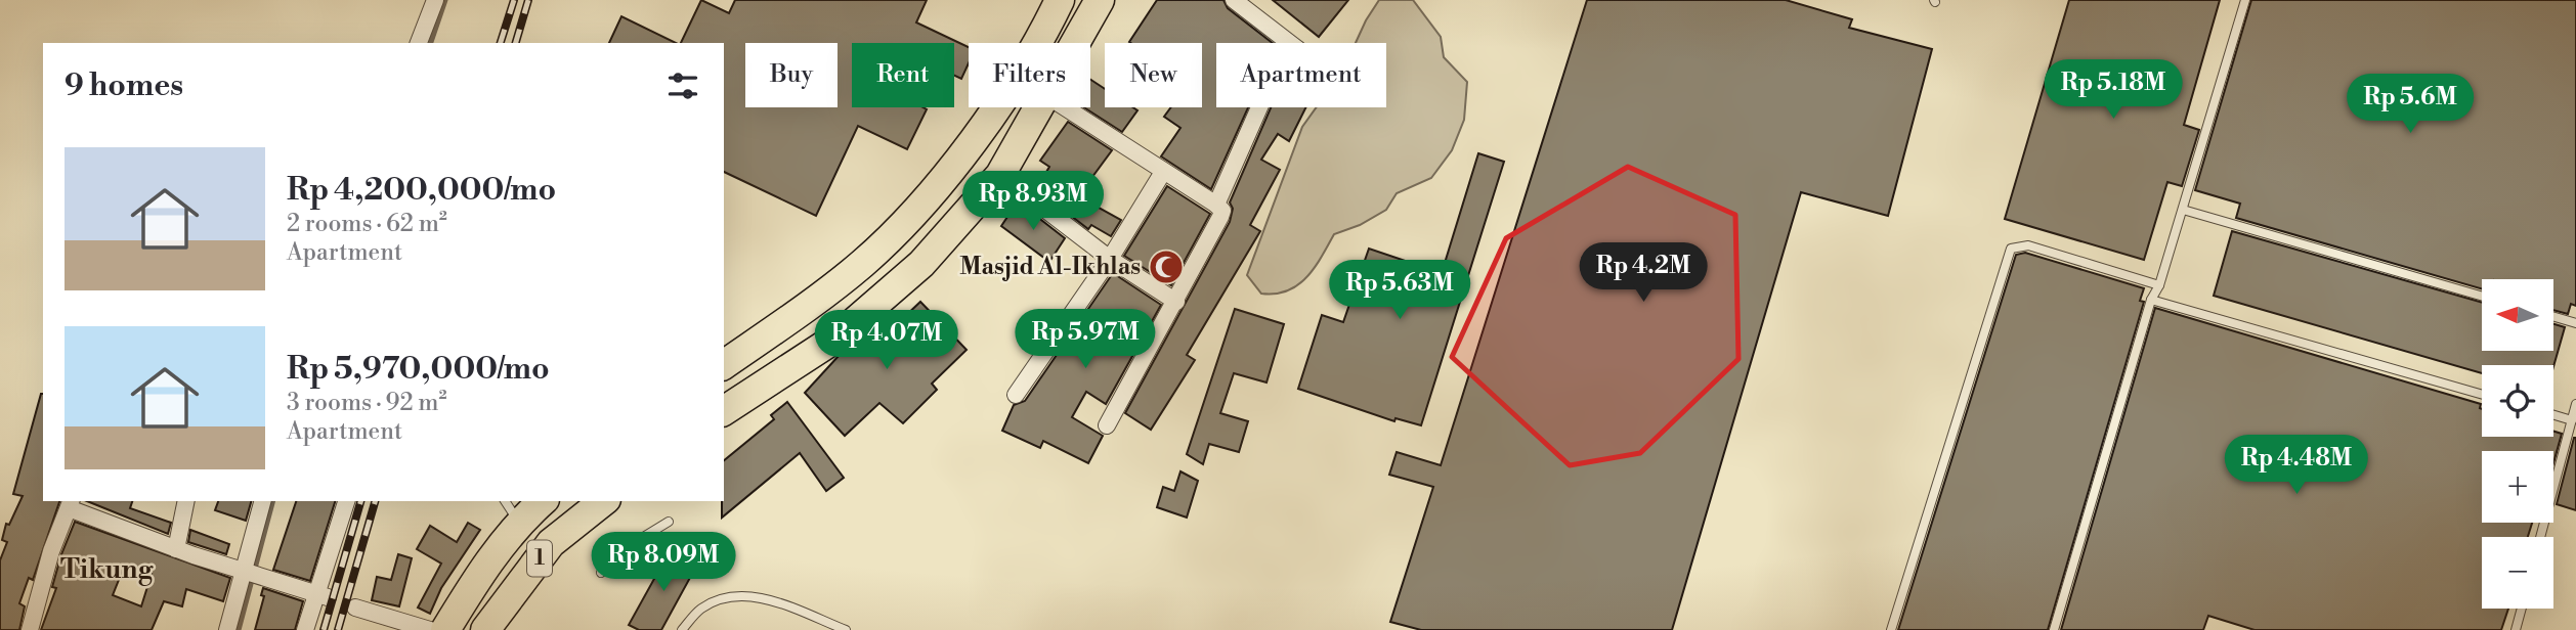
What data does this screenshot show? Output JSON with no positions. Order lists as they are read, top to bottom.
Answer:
{
  "streets": {
    "highway": ["1"]
  },
  "districts": ["Tikung"],
  "places": {
    "mosque": ["Masjid Al-Ikhlas"]
  },
  "north": "left",
  "page": {
    "chip": [
      "Buy",
      "Rent",
      "Filters",
      "New",
      "Apartment"
    ],
    "heading": "9 homes",
    "price": [
      "Rp 5.18M",
      "Rp 5.6M",
      "Rp 8.93M",
      "Rp 4.2M",
      "Rp 5.63M",
      "Rp 5.97M",
      "Rp 4.07M",
      "Rp 4.48M",
      "Rp 8.09M"
    ],
    "list": [
      {
        "name": "Rp 4,200,000/mo",
        "note": "2 rooms · 62 m² · Apartment"
      },
      {
        "name": "Rp 5,970,000/mo",
        "note": "3 rooms · 92 m² · Apartment"
      }
    ],
    "map_buttons": ["+", "−"]
  }
}
